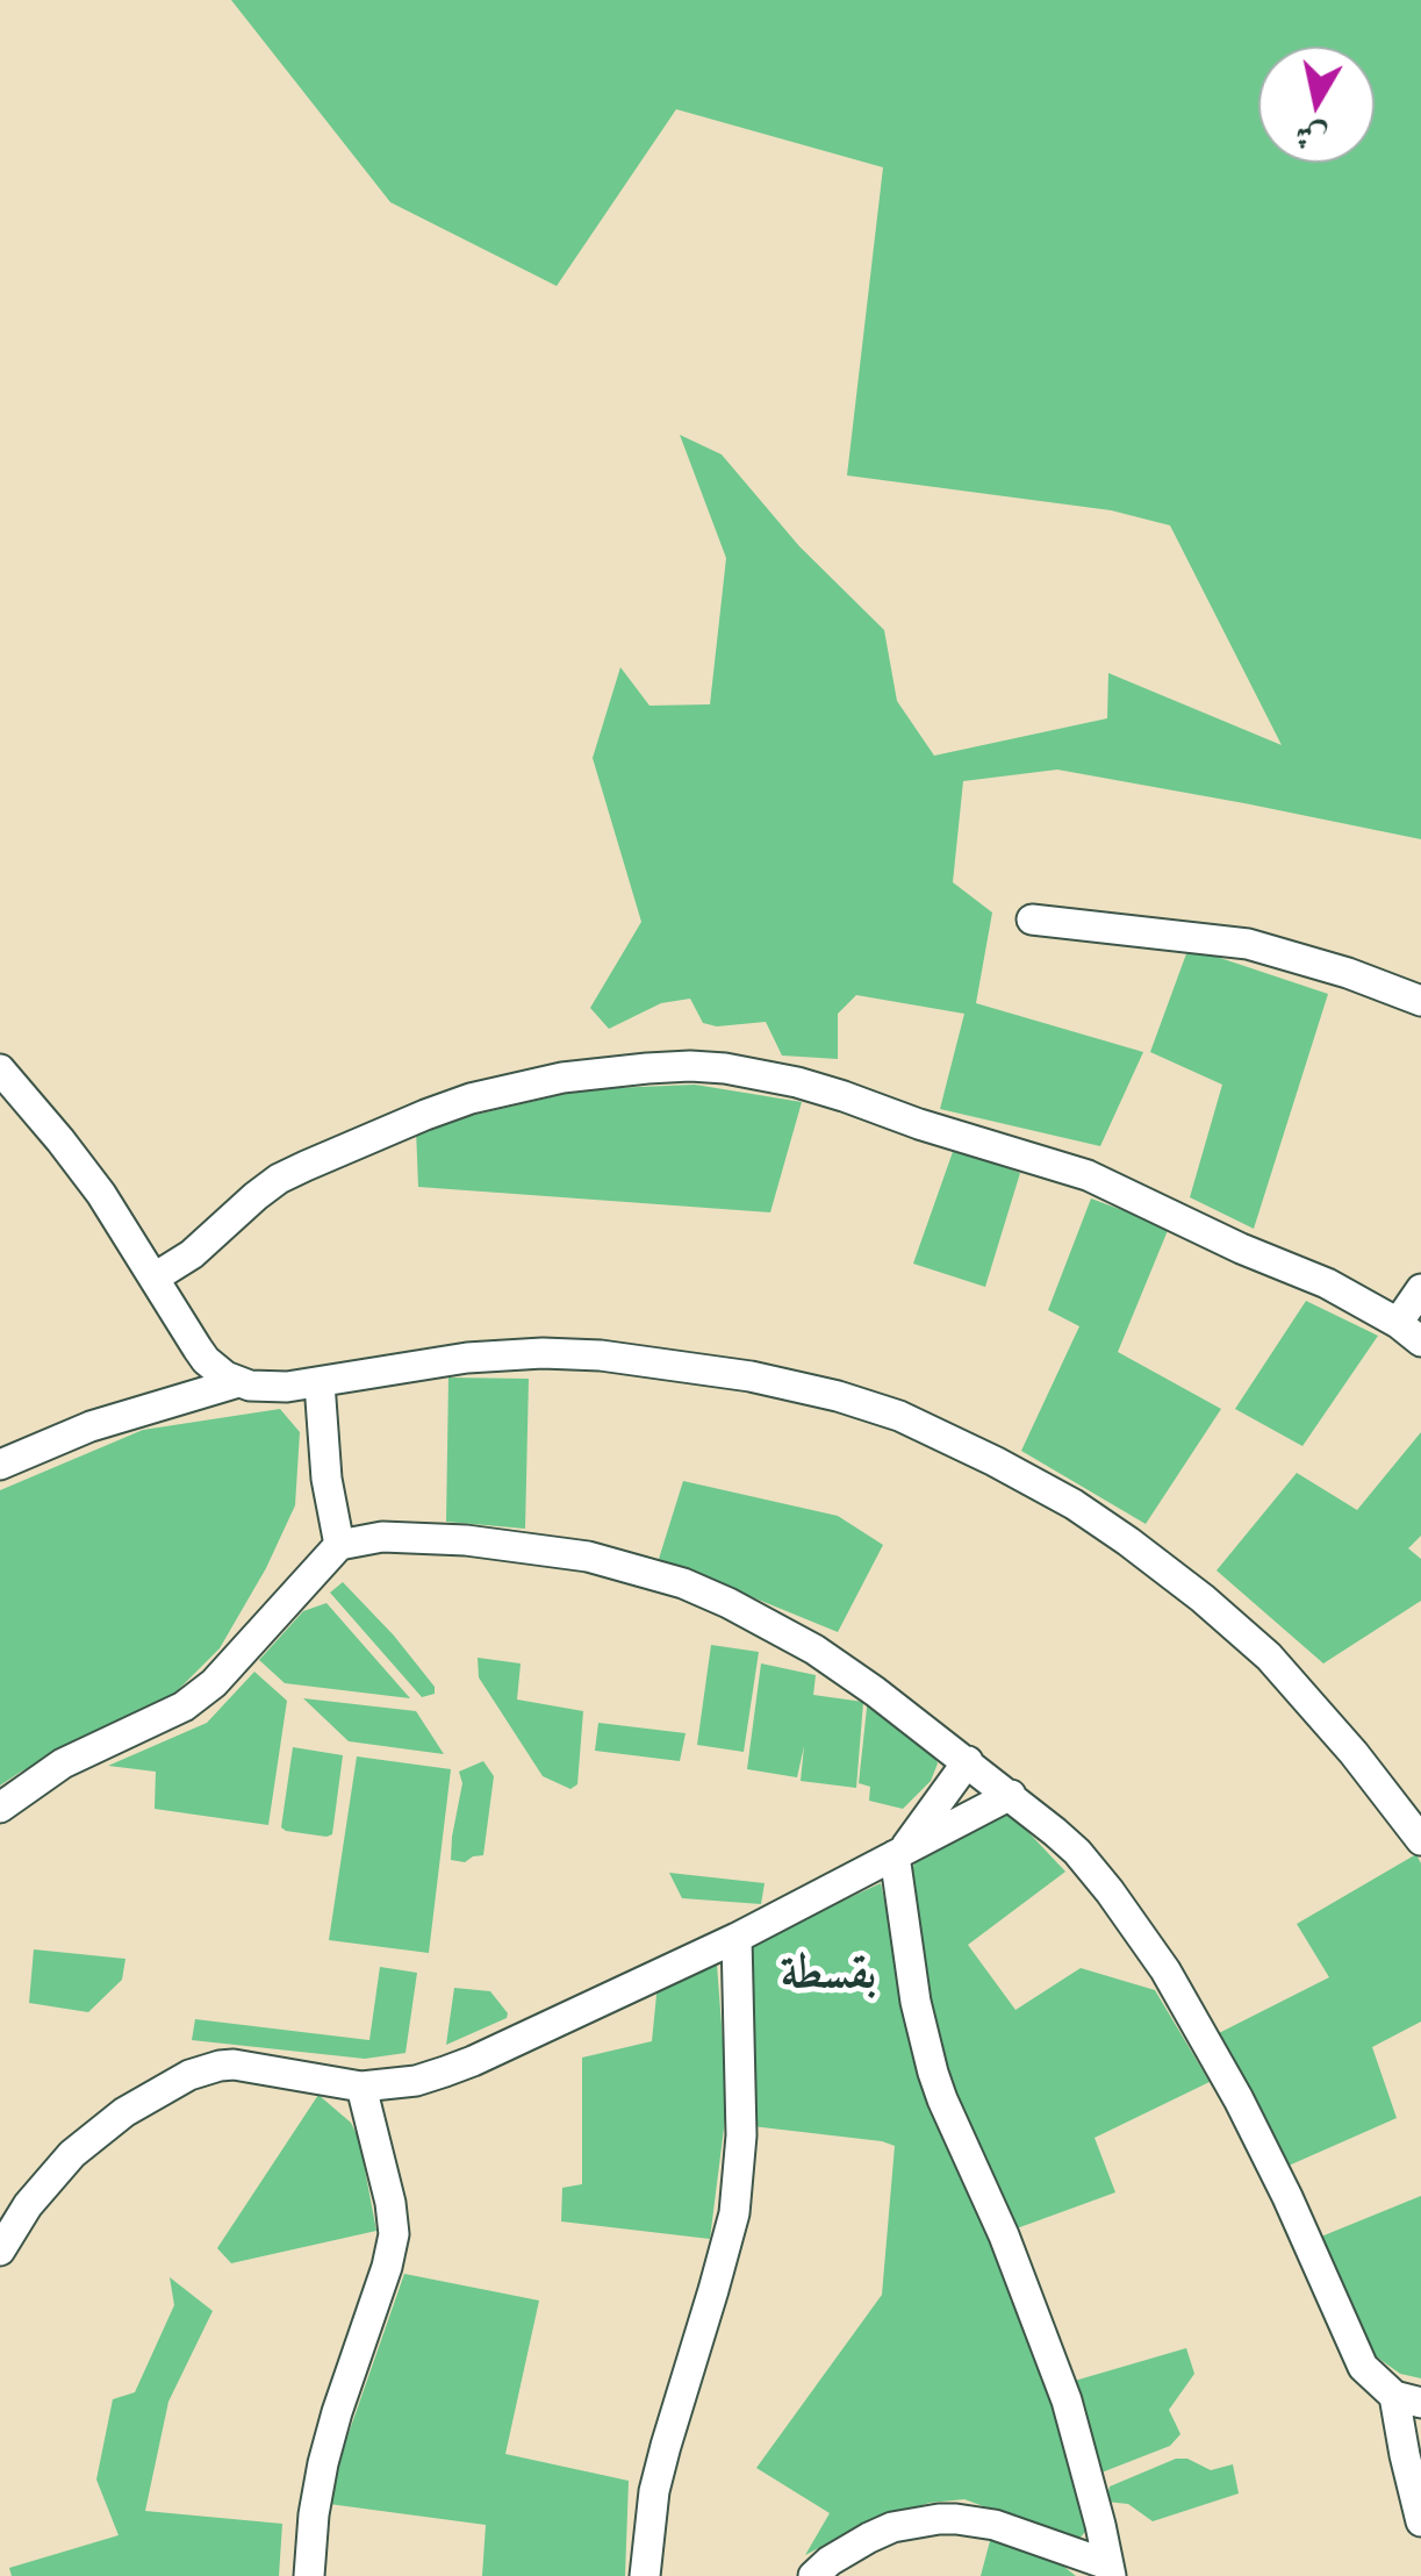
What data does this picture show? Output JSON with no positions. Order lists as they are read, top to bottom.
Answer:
{
  "districts": ["بقسطة"],
  "north": "bottom"
}
